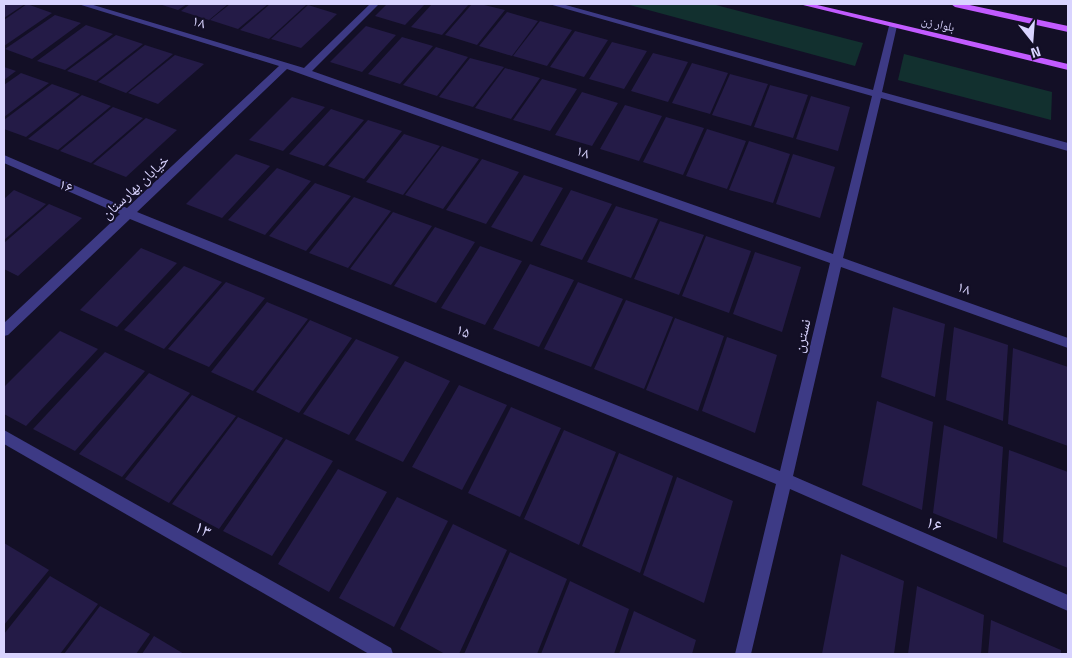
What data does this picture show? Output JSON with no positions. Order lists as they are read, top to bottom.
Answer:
{
  "streets": {
    "main road": ["بلوار زن"],
    "street": [
      "۱۸",
      "۱۶",
      "خیابان بهارستان",
      "۱۵",
      "نسترن",
      "۱۳"
    ]
  },
  "crossings": [
    ["۱۸", "خیابان بهارستان"],
    ["۱۸", "نسترن"],
    ["بلوار زن", "نسترن"],
    ["۱۶", "خیابان بهارستان"],
    ["۱۶", "۱۵"],
    ["۱۶", "نسترن"],
    ["خیابان بهارستان", "۱۵"],
    ["۱۵", "نسترن"]
  ],
  "north": "bottom"
}
